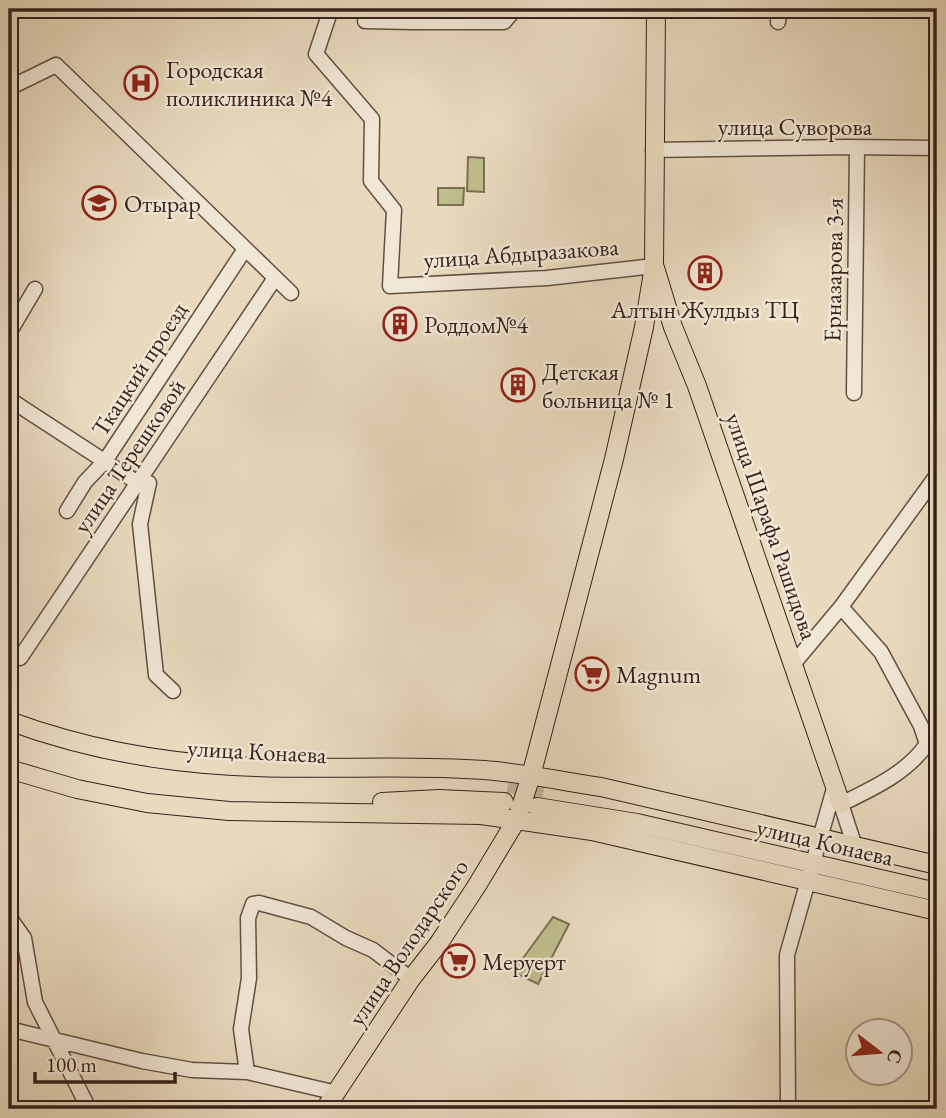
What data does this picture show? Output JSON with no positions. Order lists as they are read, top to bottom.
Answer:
{
  "streets": {
    "main road": ["улица Шарафа Рашидова", "улица Конаева", "улица Володарского"],
    "street": [
      "улица Суворова",
      "улица Абдыразакова",
      "Ерназарова 3-я",
      "Ткацкий проезд",
      "улица Терешковой"
    ]
  },
  "crossings": [
    ["улица Суворова", "Ерназарова 3-я"],
    ["улица Суворова", "улица Шарафа Рашидова"],
    ["улица Абдыразакова", "улица Шарафа Рашидова"],
    ["улица Шарафа Рашидова", "улица Володарского"],
    ["улица Конаева", "улица Володарского"]
  ],
  "places": {
    "hospital": ["Городская поликлиника №4"],
    "school or university": ["Отырар"],
    "building": ["Алтын Жулдыз ТЦ", "Роддом№4", "Детская больница № 1"],
    "supermarket": ["Magnum", "Меруерт"]
  },
  "scale_bar": "100 m",
  "north": "right"
}
